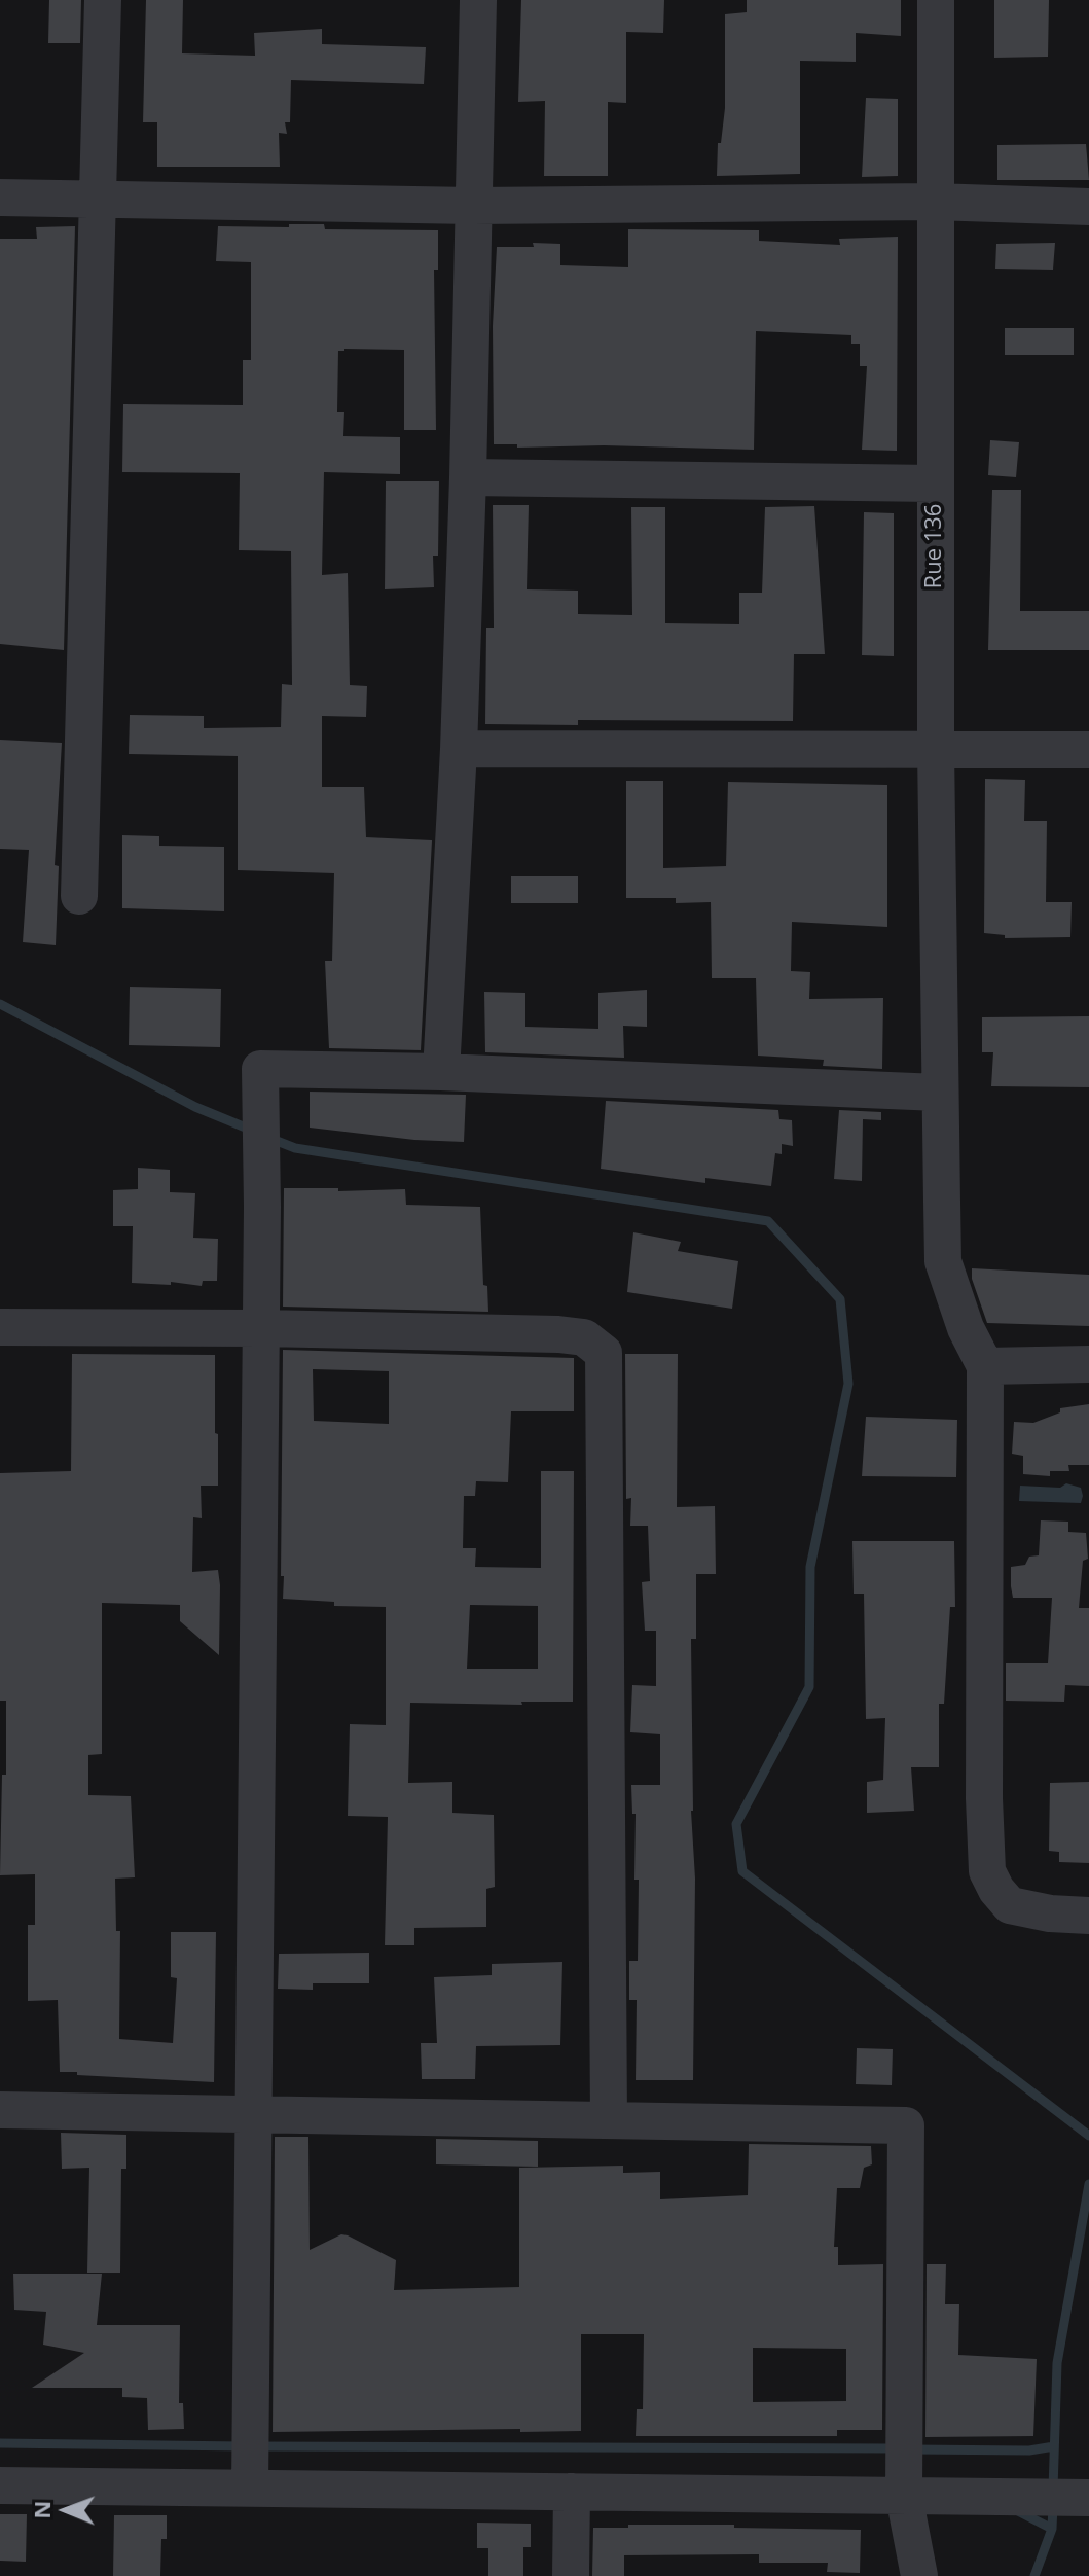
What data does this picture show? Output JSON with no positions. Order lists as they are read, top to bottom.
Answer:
{
  "streets": {
    "street": ["Rue 136"]
  },
  "north": "left"
}
